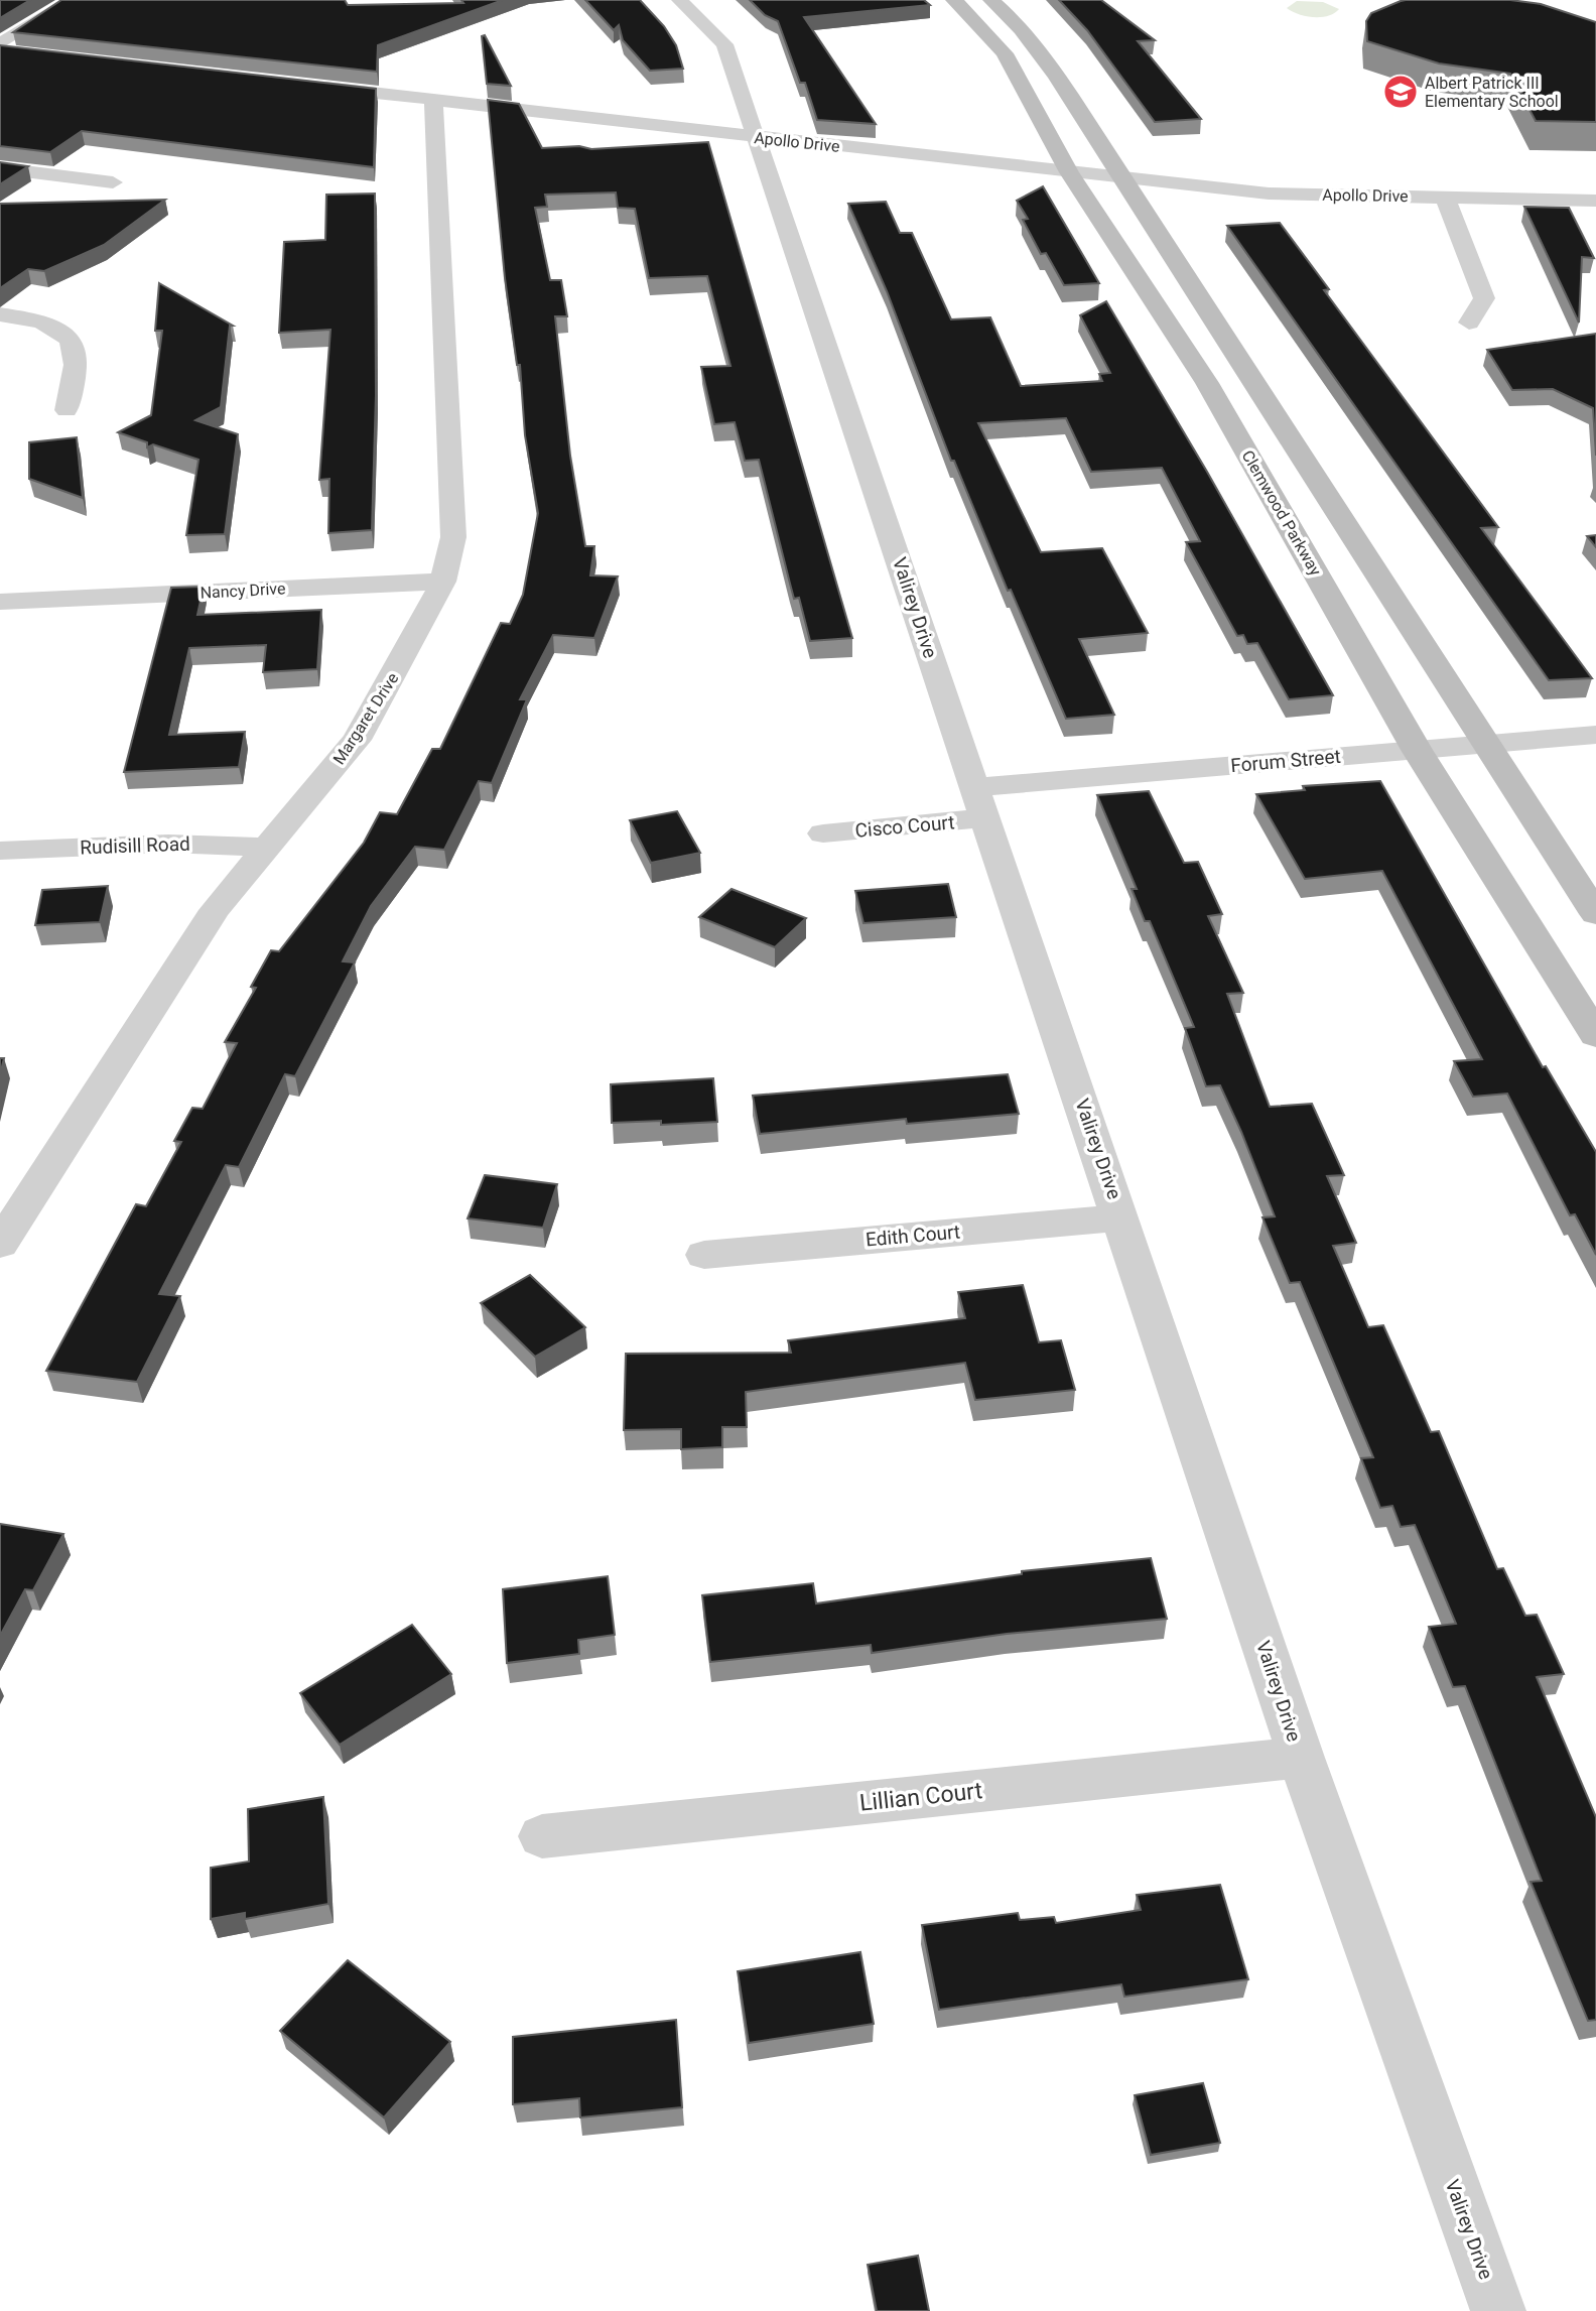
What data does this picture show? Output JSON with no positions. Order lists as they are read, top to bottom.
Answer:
{
  "streets": {
    "street": [
      "Apollo Drive",
      "Clemwood Parkway",
      "Nancy Drive",
      "Valirey Drive",
      "Margaret Drive",
      "Forum Street",
      "Cisco Court",
      "Rudisill Road",
      "Edith Court",
      "Lillian Court"
    ]
  },
  "crossings": [
    ["Apollo Drive", "Clemwood Parkway"],
    ["Apollo Drive", "Valirey Drive"],
    ["Apollo Drive", "Margaret Drive"],
    ["Clemwood Parkway", "Forum Street"],
    ["Nancy Drive", "Margaret Drive"],
    ["Valirey Drive", "Forum Street"],
    ["Valirey Drive", "Cisco Court"],
    ["Valirey Drive", "Edith Court"],
    ["Valirey Drive", "Lillian Court"],
    ["Margaret Drive", "Rudisill Road"],
    ["Forum Street", "Cisco Court"]
  ],
  "places": {
    "school or university": ["Albert Patrick III Elementary School"]
  }
}
